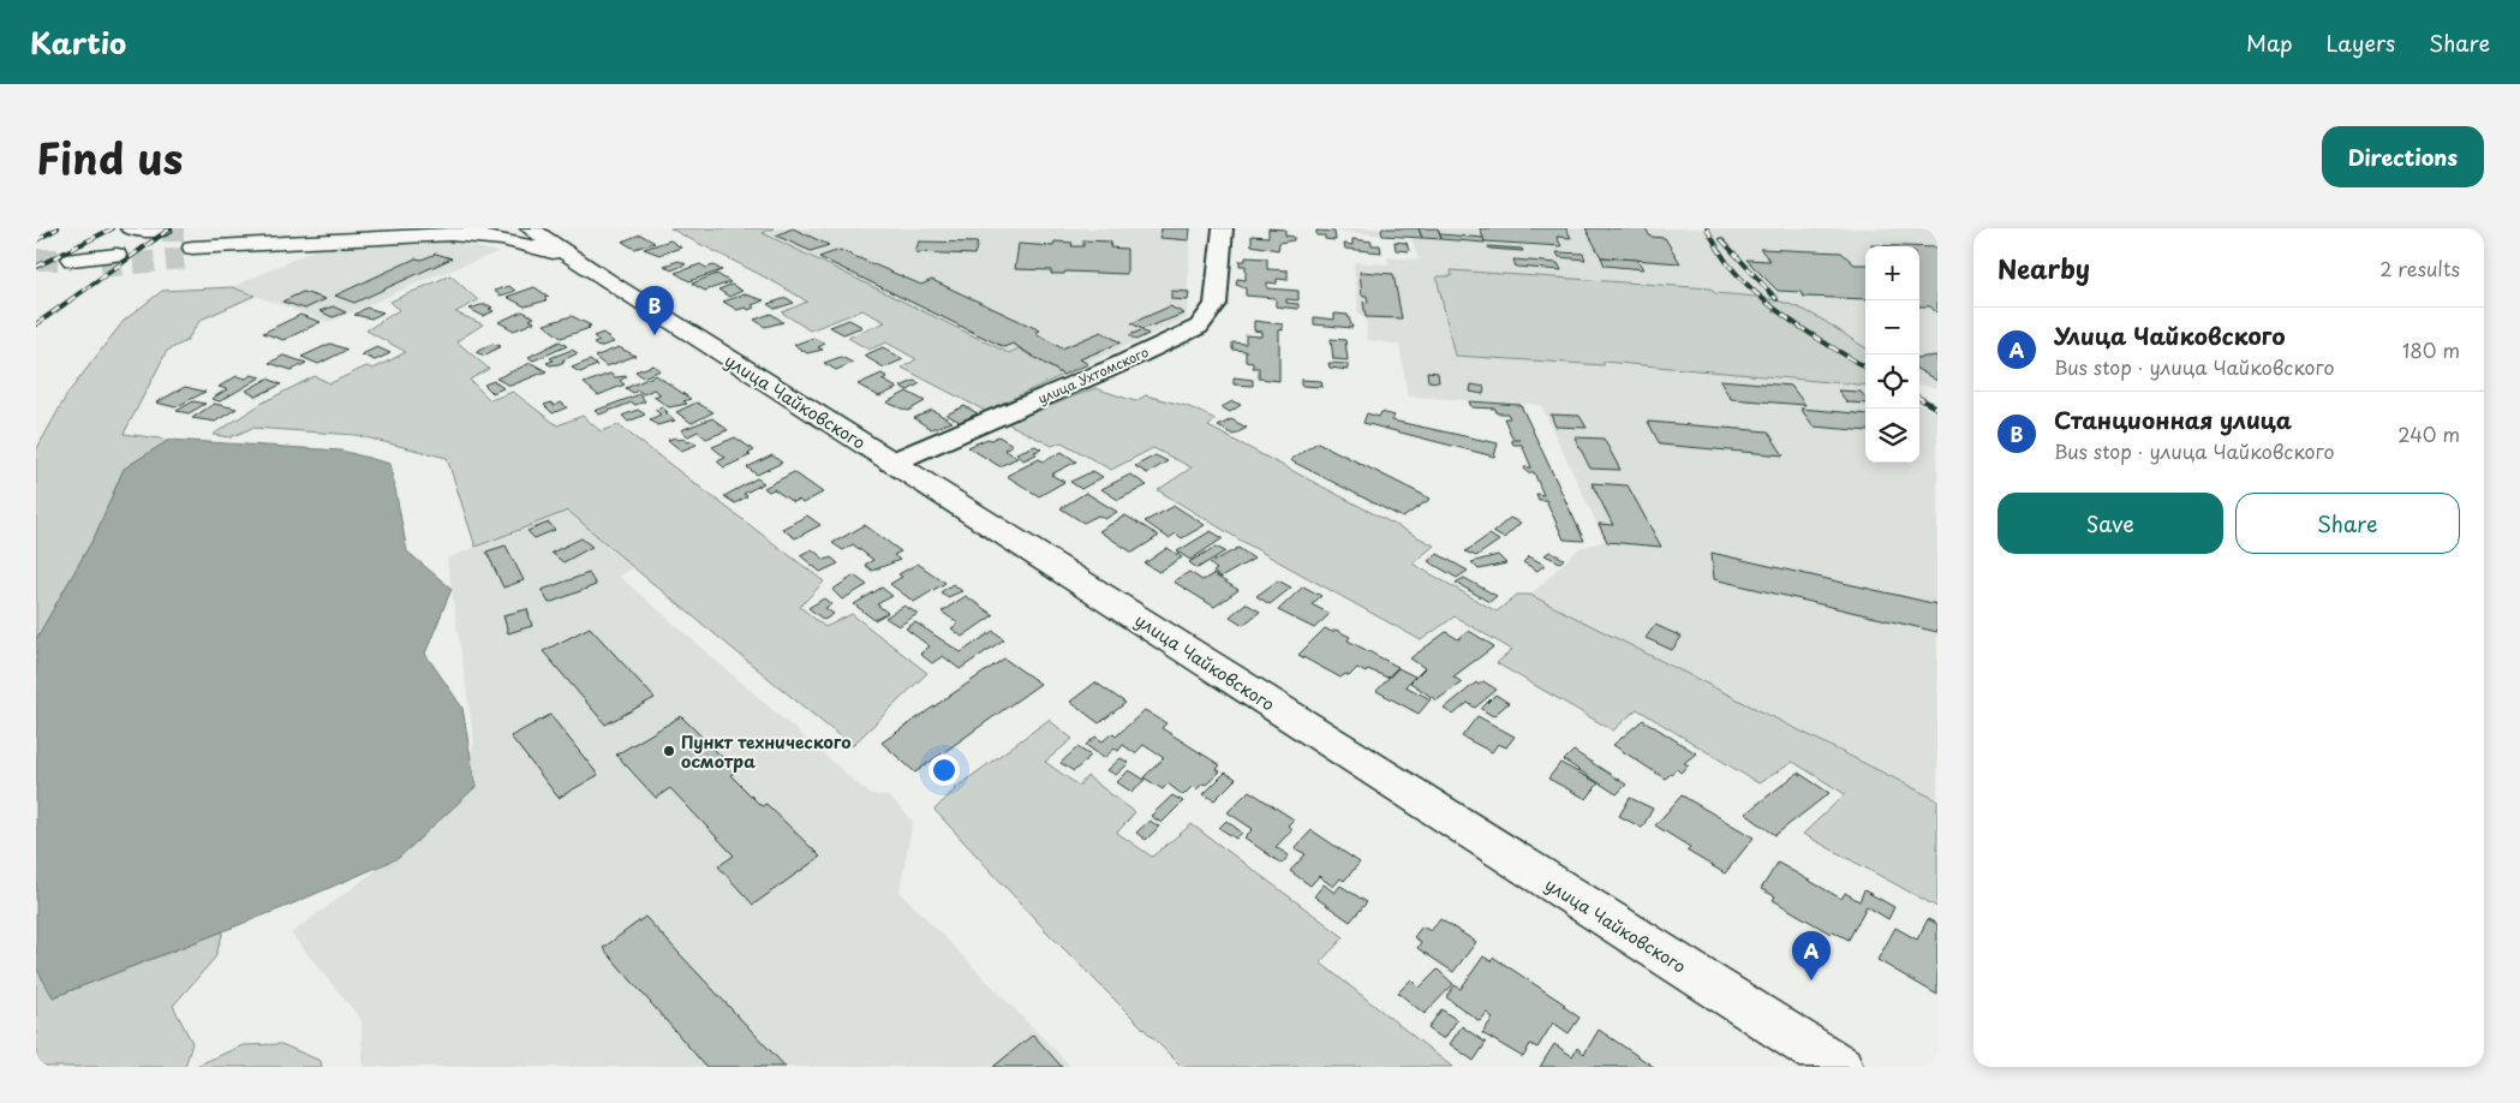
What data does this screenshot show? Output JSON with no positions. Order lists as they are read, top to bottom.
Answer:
{
  "streets": {
    "main road": ["улица Чайковского"],
    "street": ["улица Ухтомского"]
  },
  "crossings": [
    ["улица Ухтомского", "улица Чайковского"]
  ],
  "places": ["Пункт технического осмотра"],
  "page": {
    "header": "Kartio",
    "nav": ["Map", "Layers", "Share"],
    "title": "Find us",
    "buttons": [
      "Directions",
      ["Save", "Share"]
    ],
    "heading": ["Nearby", "2 results"],
    "map_buttons": ["+", "−"],
    "pins": ["B", "A"],
    "list": [
      {
        "mark": "A",
        "name": "Улица Чайковского",
        "note": "Bus stop · улица Чайковского",
        "value": "180 m"
      },
      {
        "mark": "B",
        "name": "Станционная улица",
        "note": "Bus stop · улица Чайковского",
        "value": "240 m"
      }
    ]
  }
}
